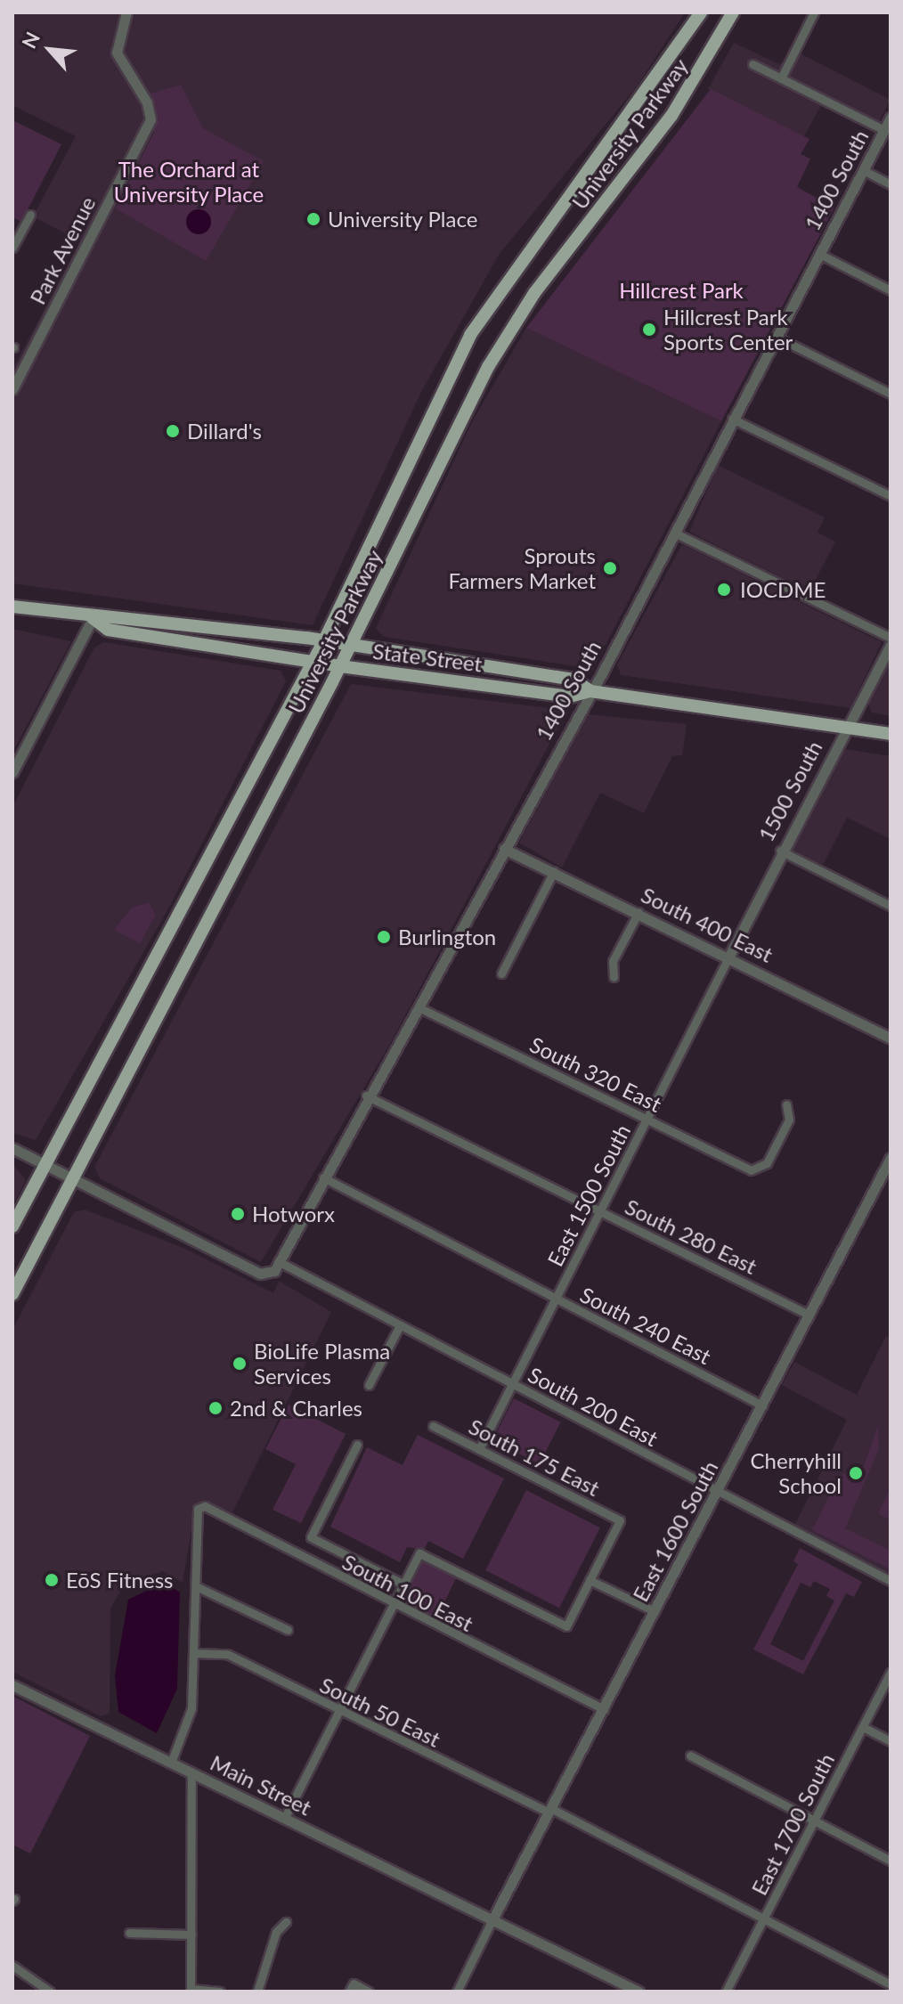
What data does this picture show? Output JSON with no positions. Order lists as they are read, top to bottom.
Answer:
{
  "streets": {
    "main road": ["University Parkway", "State Street"],
    "street": [
      "1400 South",
      "Park Avenue",
      "1500 South",
      "South 400 East",
      "South 320 East",
      "East 1500 South",
      "South 280 East",
      "South 240 East",
      "South 200 East",
      "South 175 East",
      "East 1600 South",
      "South 100 East",
      "South 50 East",
      "Main Street",
      "East 1700 South"
    ]
  },
  "crossings": [
    ["University Parkway", "1400 South"],
    ["University Parkway", "State Street"],
    ["1400 South", "State Street"],
    ["1400 South", "South 400 East"],
    ["1400 South", "South 320 East"],
    ["1400 South", "South 280 East"],
    ["1400 South", "South 240 East"],
    ["1400 South", "South 200 East"],
    ["State Street", "1500 South"],
    ["1500 South", "South 400 East"],
    ["1500 South", "East 1500 South"],
    ["South 400 East", "East 1500 South"],
    ["South 320 East", "East 1500 South"],
    ["East 1500 South", "South 280 East"],
    ["East 1500 South", "South 240 East"],
    ["East 1500 South", "South 200 East"],
    ["East 1500 South", "South 175 East"],
    ["South 280 East", "East 1600 South"],
    ["South 240 East", "East 1600 South"],
    ["South 200 East", "East 1600 South"],
    ["East 1600 South", "South 100 East"],
    ["East 1600 South", "South 50 East"],
    ["East 1600 South", "Main Street"],
    ["South 50 East", "East 1700 South"]
  ],
  "parks": ["The Orchard at University Place", "Hillcrest Park"],
  "places": [
    "University Place",
    "Hillcrest Park Sports Center",
    "Dillard's",
    "Sprouts Farmers Market",
    "IOCDME",
    "Burlington",
    "Hotworx",
    "BioLife Plasma Services",
    "2nd & Charles",
    "Cherryhill School",
    "EōS Fitness"
  ],
  "north": "top left"
}
